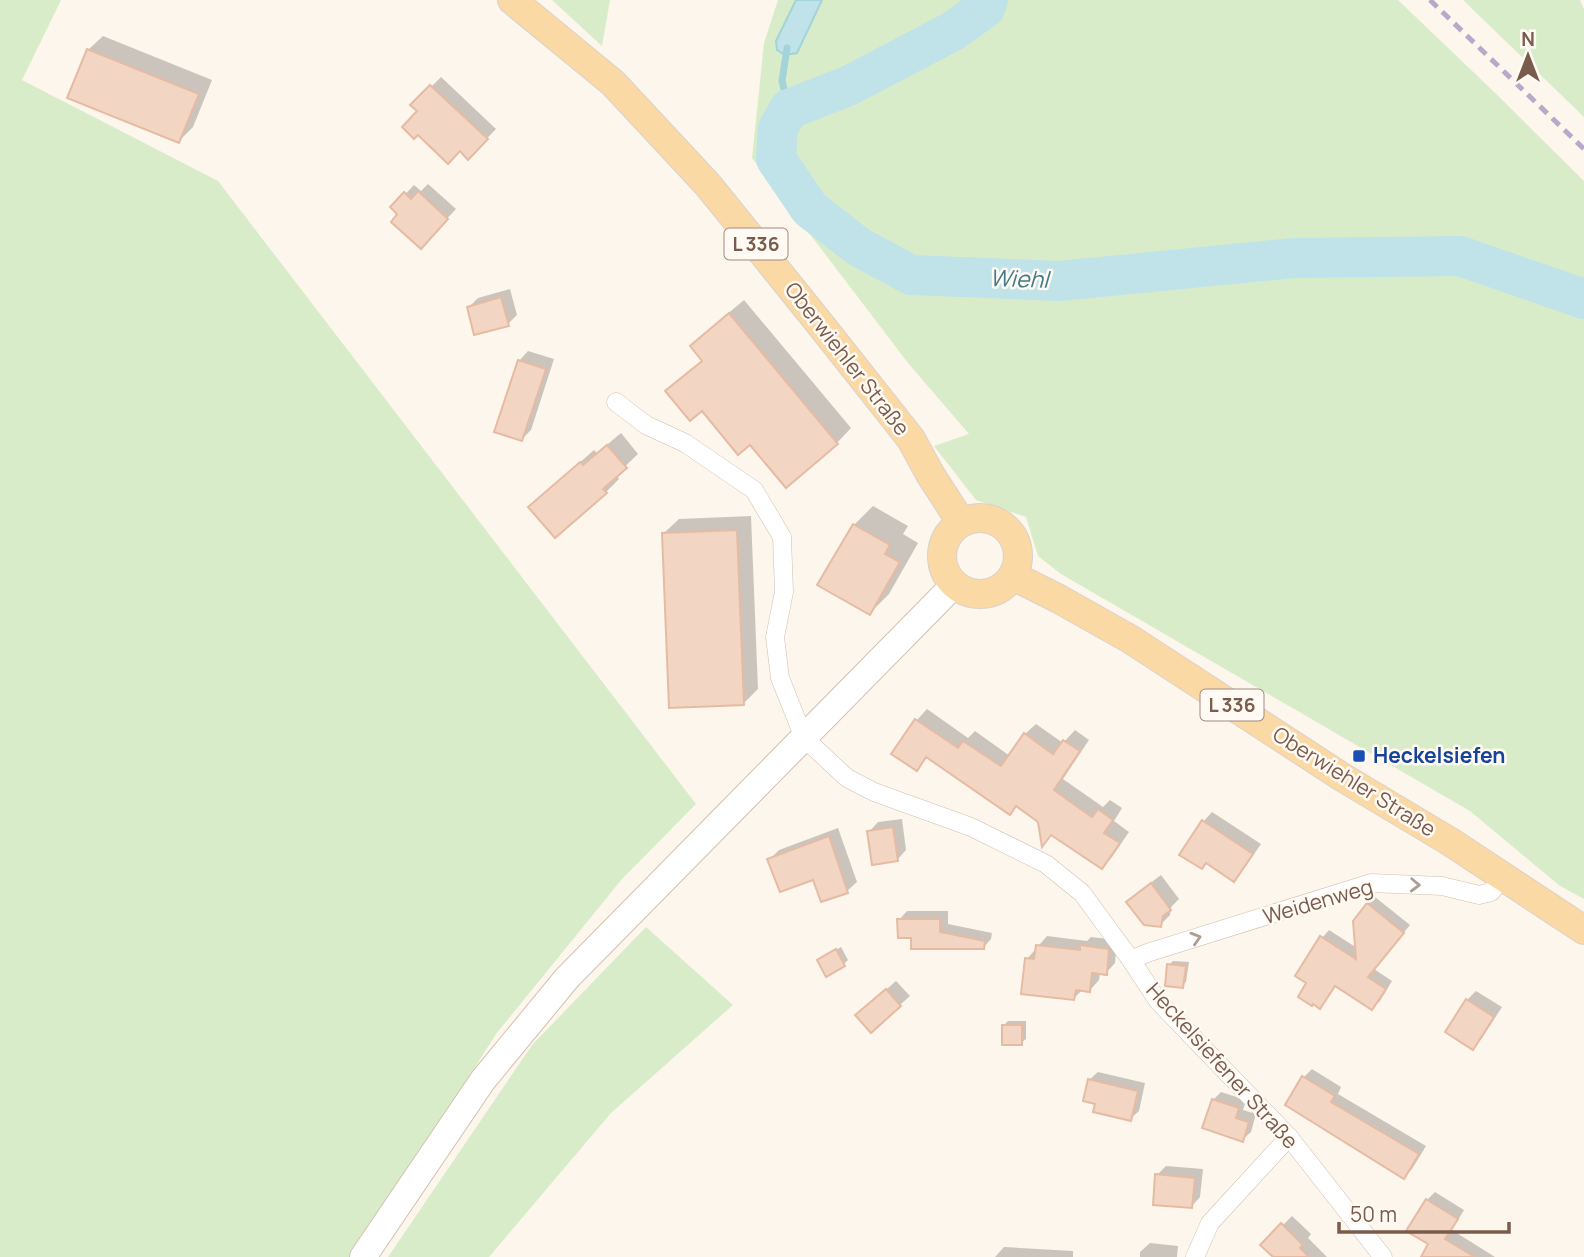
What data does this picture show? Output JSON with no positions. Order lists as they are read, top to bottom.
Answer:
{
  "streets": {
    "main road": ["L 336", "Oberwiehler Straße"],
    "street": ["Weidenweg", "Heckelsiefener Straße"]
  },
  "crossings": [
    ["Oberwiehler Straße", "Weidenweg"],
    ["Weidenweg", "Heckelsiefener Straße"]
  ],
  "one_way": ["Weidenweg"],
  "water": ["Wiehl"],
  "places": {
    "transit": ["Heckelsiefen"]
  },
  "scale_bar": "50 m",
  "north": "top"
}
